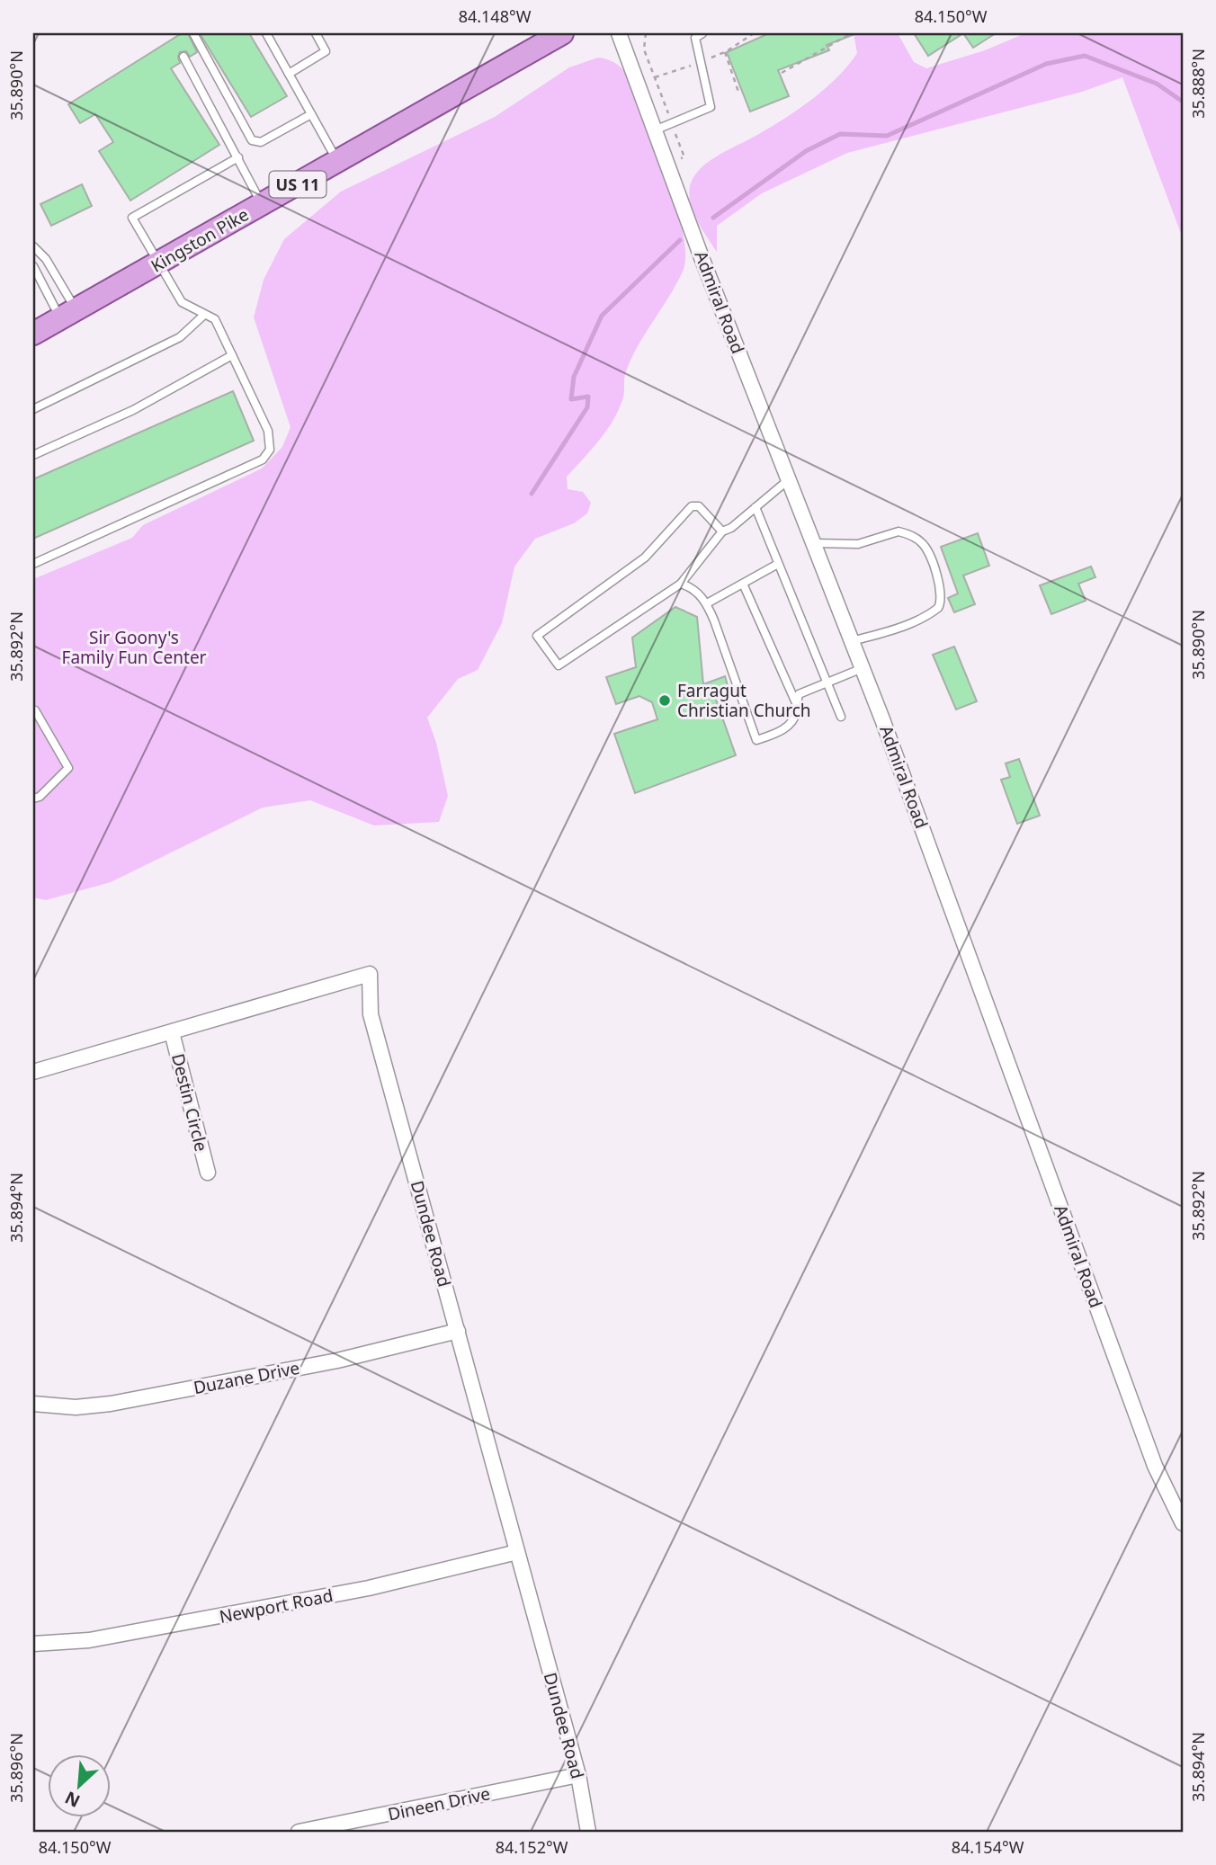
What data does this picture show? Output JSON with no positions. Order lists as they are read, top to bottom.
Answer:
{
  "streets": {
    "main road": ["US 11", "Kingston Pike"],
    "street": [
      "Admiral Road",
      "Destin Circle",
      "Dundee Road",
      "Duzane Drive",
      "Newport Road",
      "Dineen Drive"
    ]
  },
  "crossings": [
    ["Destin Circle", "Dundee Road"],
    ["Dundee Road", "Duzane Drive"],
    ["Dundee Road", "Newport Road"],
    ["Dundee Road", "Dineen Drive"]
  ],
  "parks": ["Sir Goony's Family Fun Center"],
  "places": ["Farragut Christian Church"],
  "north": "bottom left",
  "coordinates": [
    "84.148°W",
    "84.150°W",
    "35.888°N",
    "35.890°N",
    "35.892°N",
    "35.894°N",
    "35.896°N",
    "84.152°W",
    "84.154°W"
  ]
}
